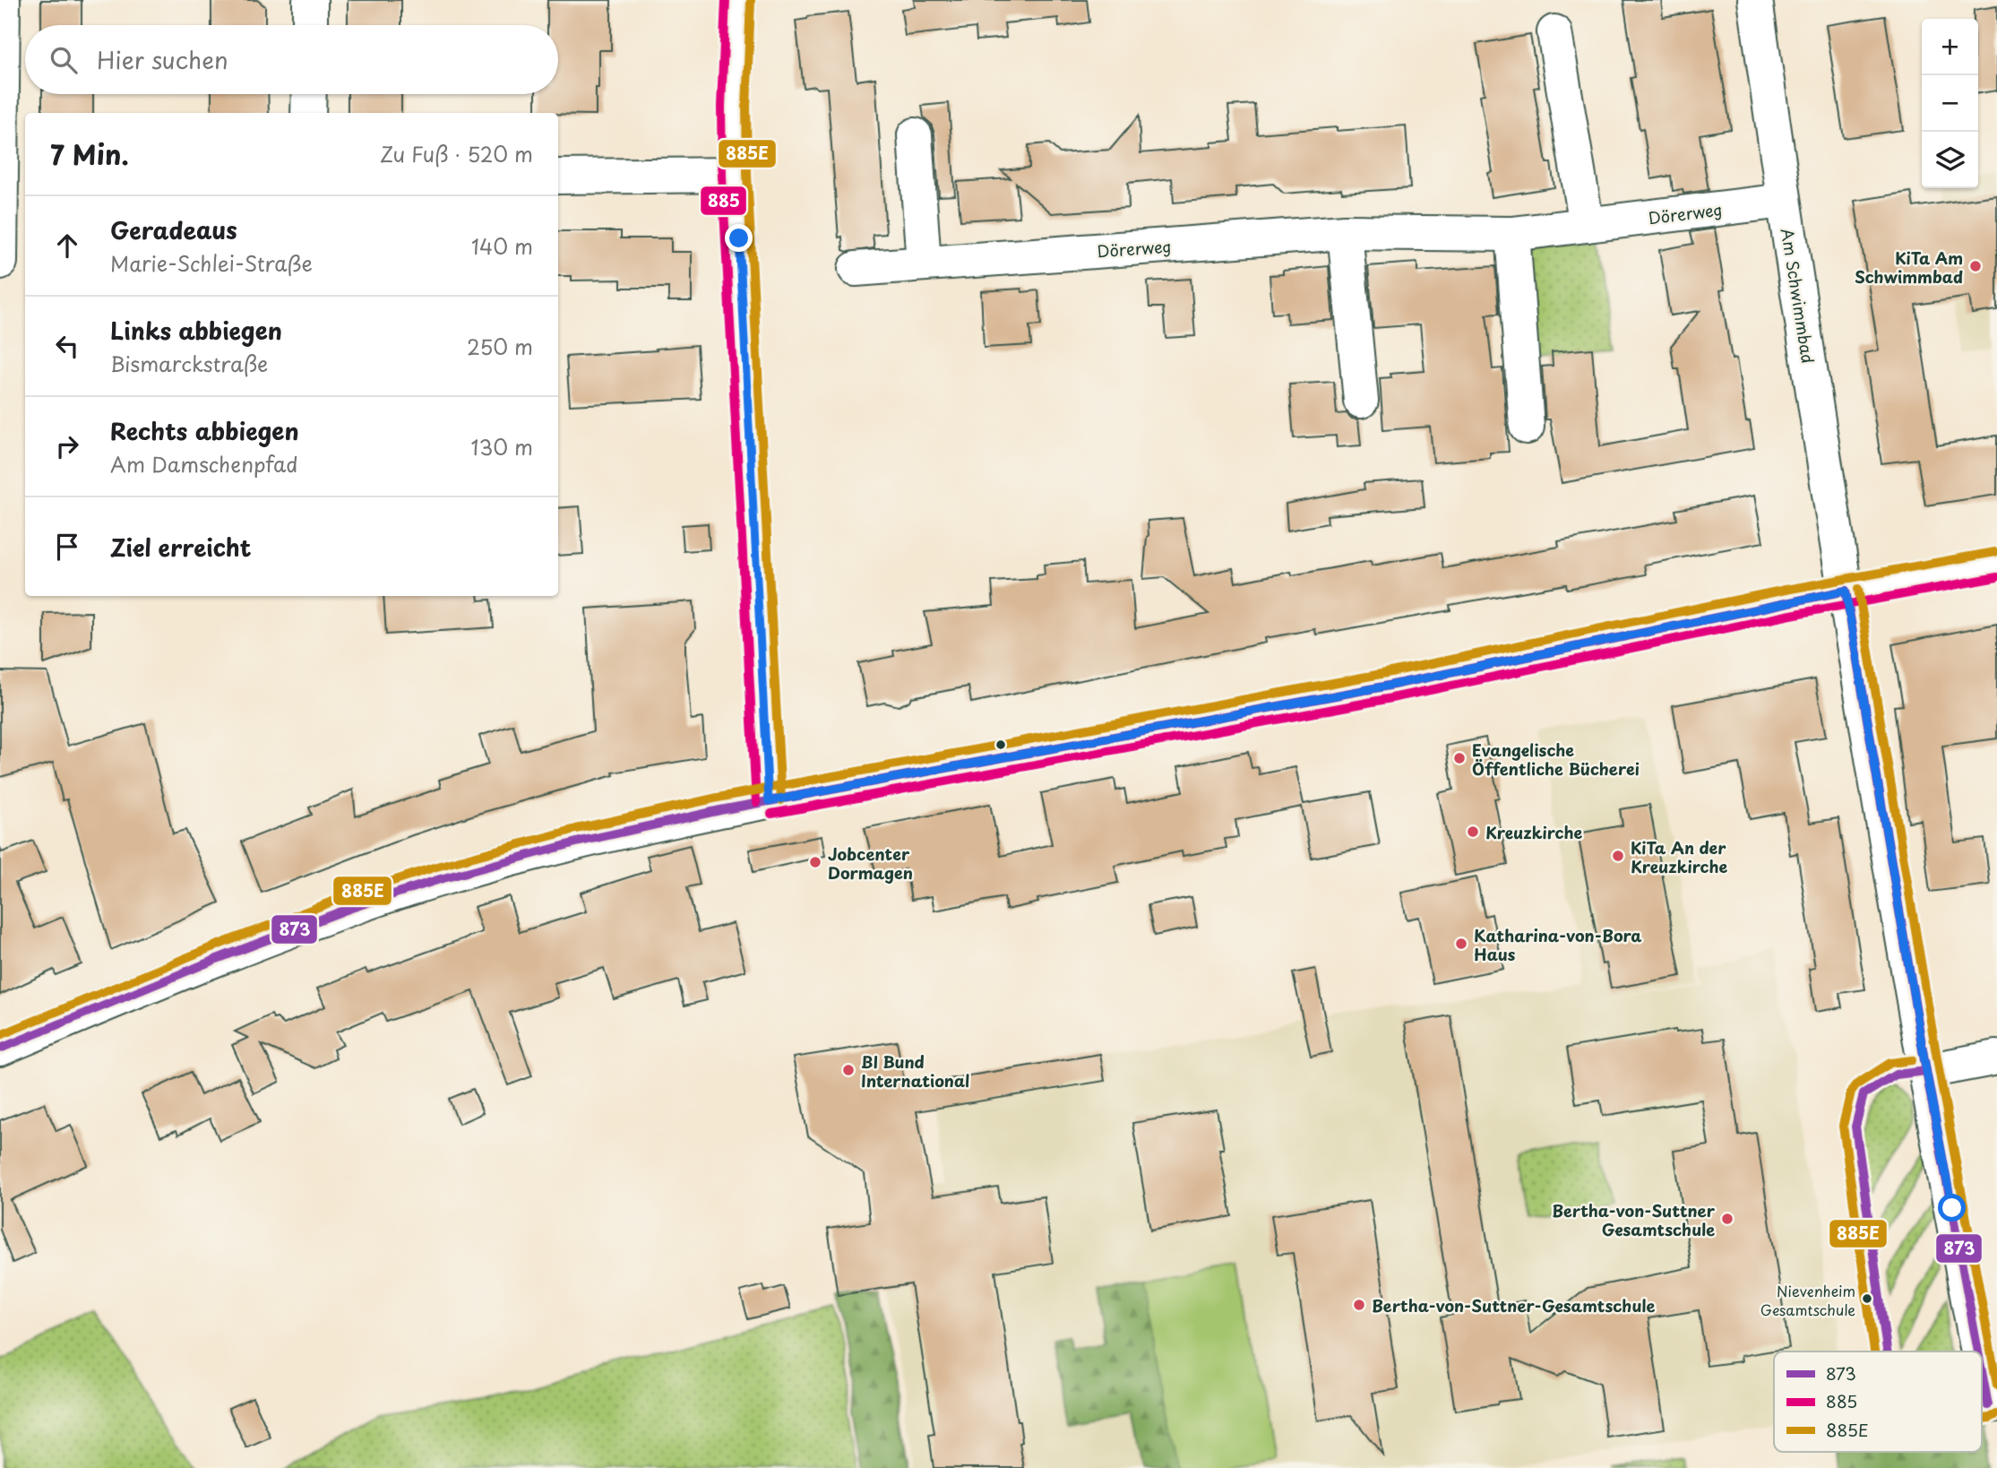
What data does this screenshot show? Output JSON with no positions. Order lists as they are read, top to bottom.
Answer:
{
  "streets": {
    "street": ["Dörerweg", "Am Schwimmbad"]
  },
  "crossings": [
    ["Dörerweg", "Am Schwimmbad"]
  ],
  "places": [
    "KiTa Am Schwimmbad",
    "Evangelische Öffentliche Bücherei",
    "Kreuzkirche",
    "KiTa An der Kreuzkirche",
    "Jobcenter Dormagen",
    "Katharina-von-Bora Haus",
    "BI Bund International",
    "Bertha-von-Suttner Gesamtschule",
    "Nievenheim Gesamtschule",
    "Bertha-von-Suttner-Gesamtschule"
  ],
  "lines": ["transit line 885", "transit line 885E", "transit line 873"],
  "legend": ["873", "885", "885E"],
  "page": {
    "map_buttons": ["+", "−"],
    "search": "Hier suchen",
    "heading": ["7 Min.", "Zu Fuß · 520 m"],
    "list": [
      ["Geradeaus", "Marie-Schlei-Straße", "140 m"],
      ["Links abbiegen", "Bismarckstraße", "250 m"],
      ["Rechts abbiegen", "Am Damschenpfad", "130 m"],
      "Ziel erreicht"
    ]
  }
}
